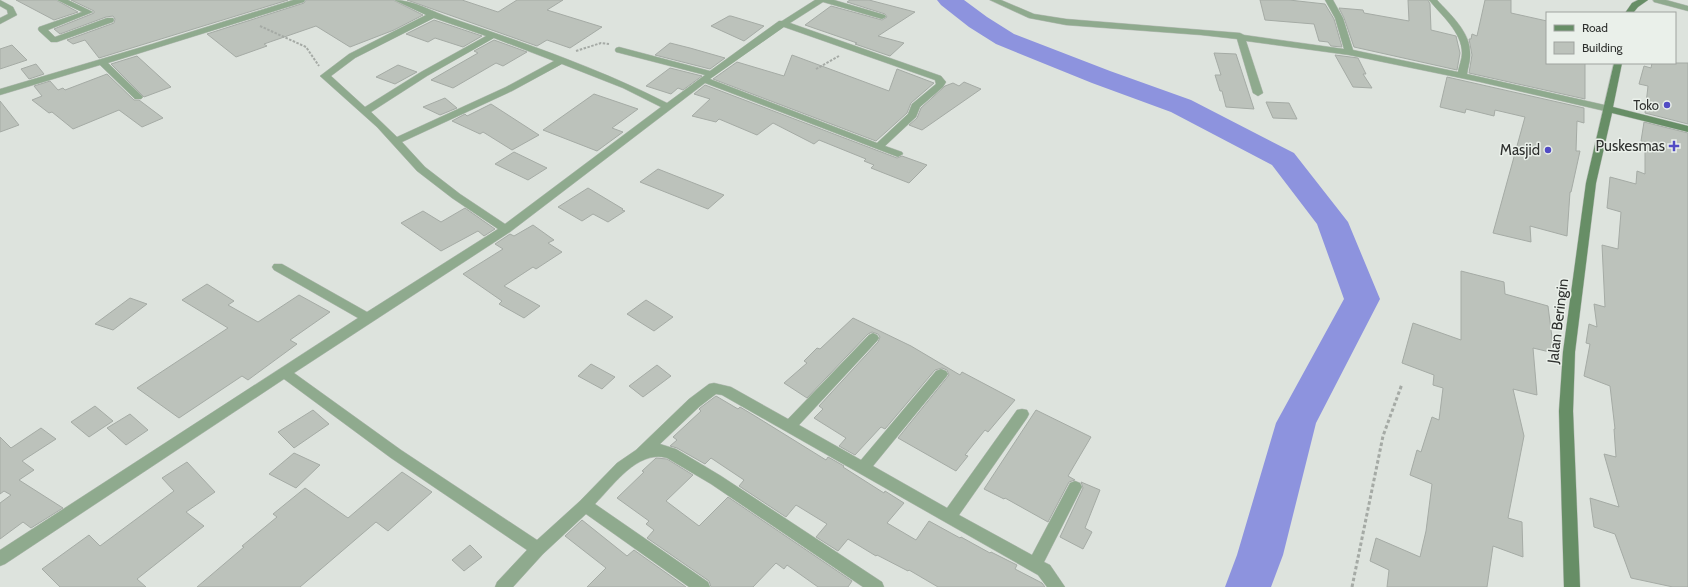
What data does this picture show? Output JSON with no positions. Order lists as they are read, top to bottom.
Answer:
{
  "streets": {
    "street": ["Jalan Beringin"]
  },
  "places": {
    "other": ["Toko", "Masjid"],
    "health": ["Puskesmas"]
  },
  "legend": ["Road", "Building"]
}
